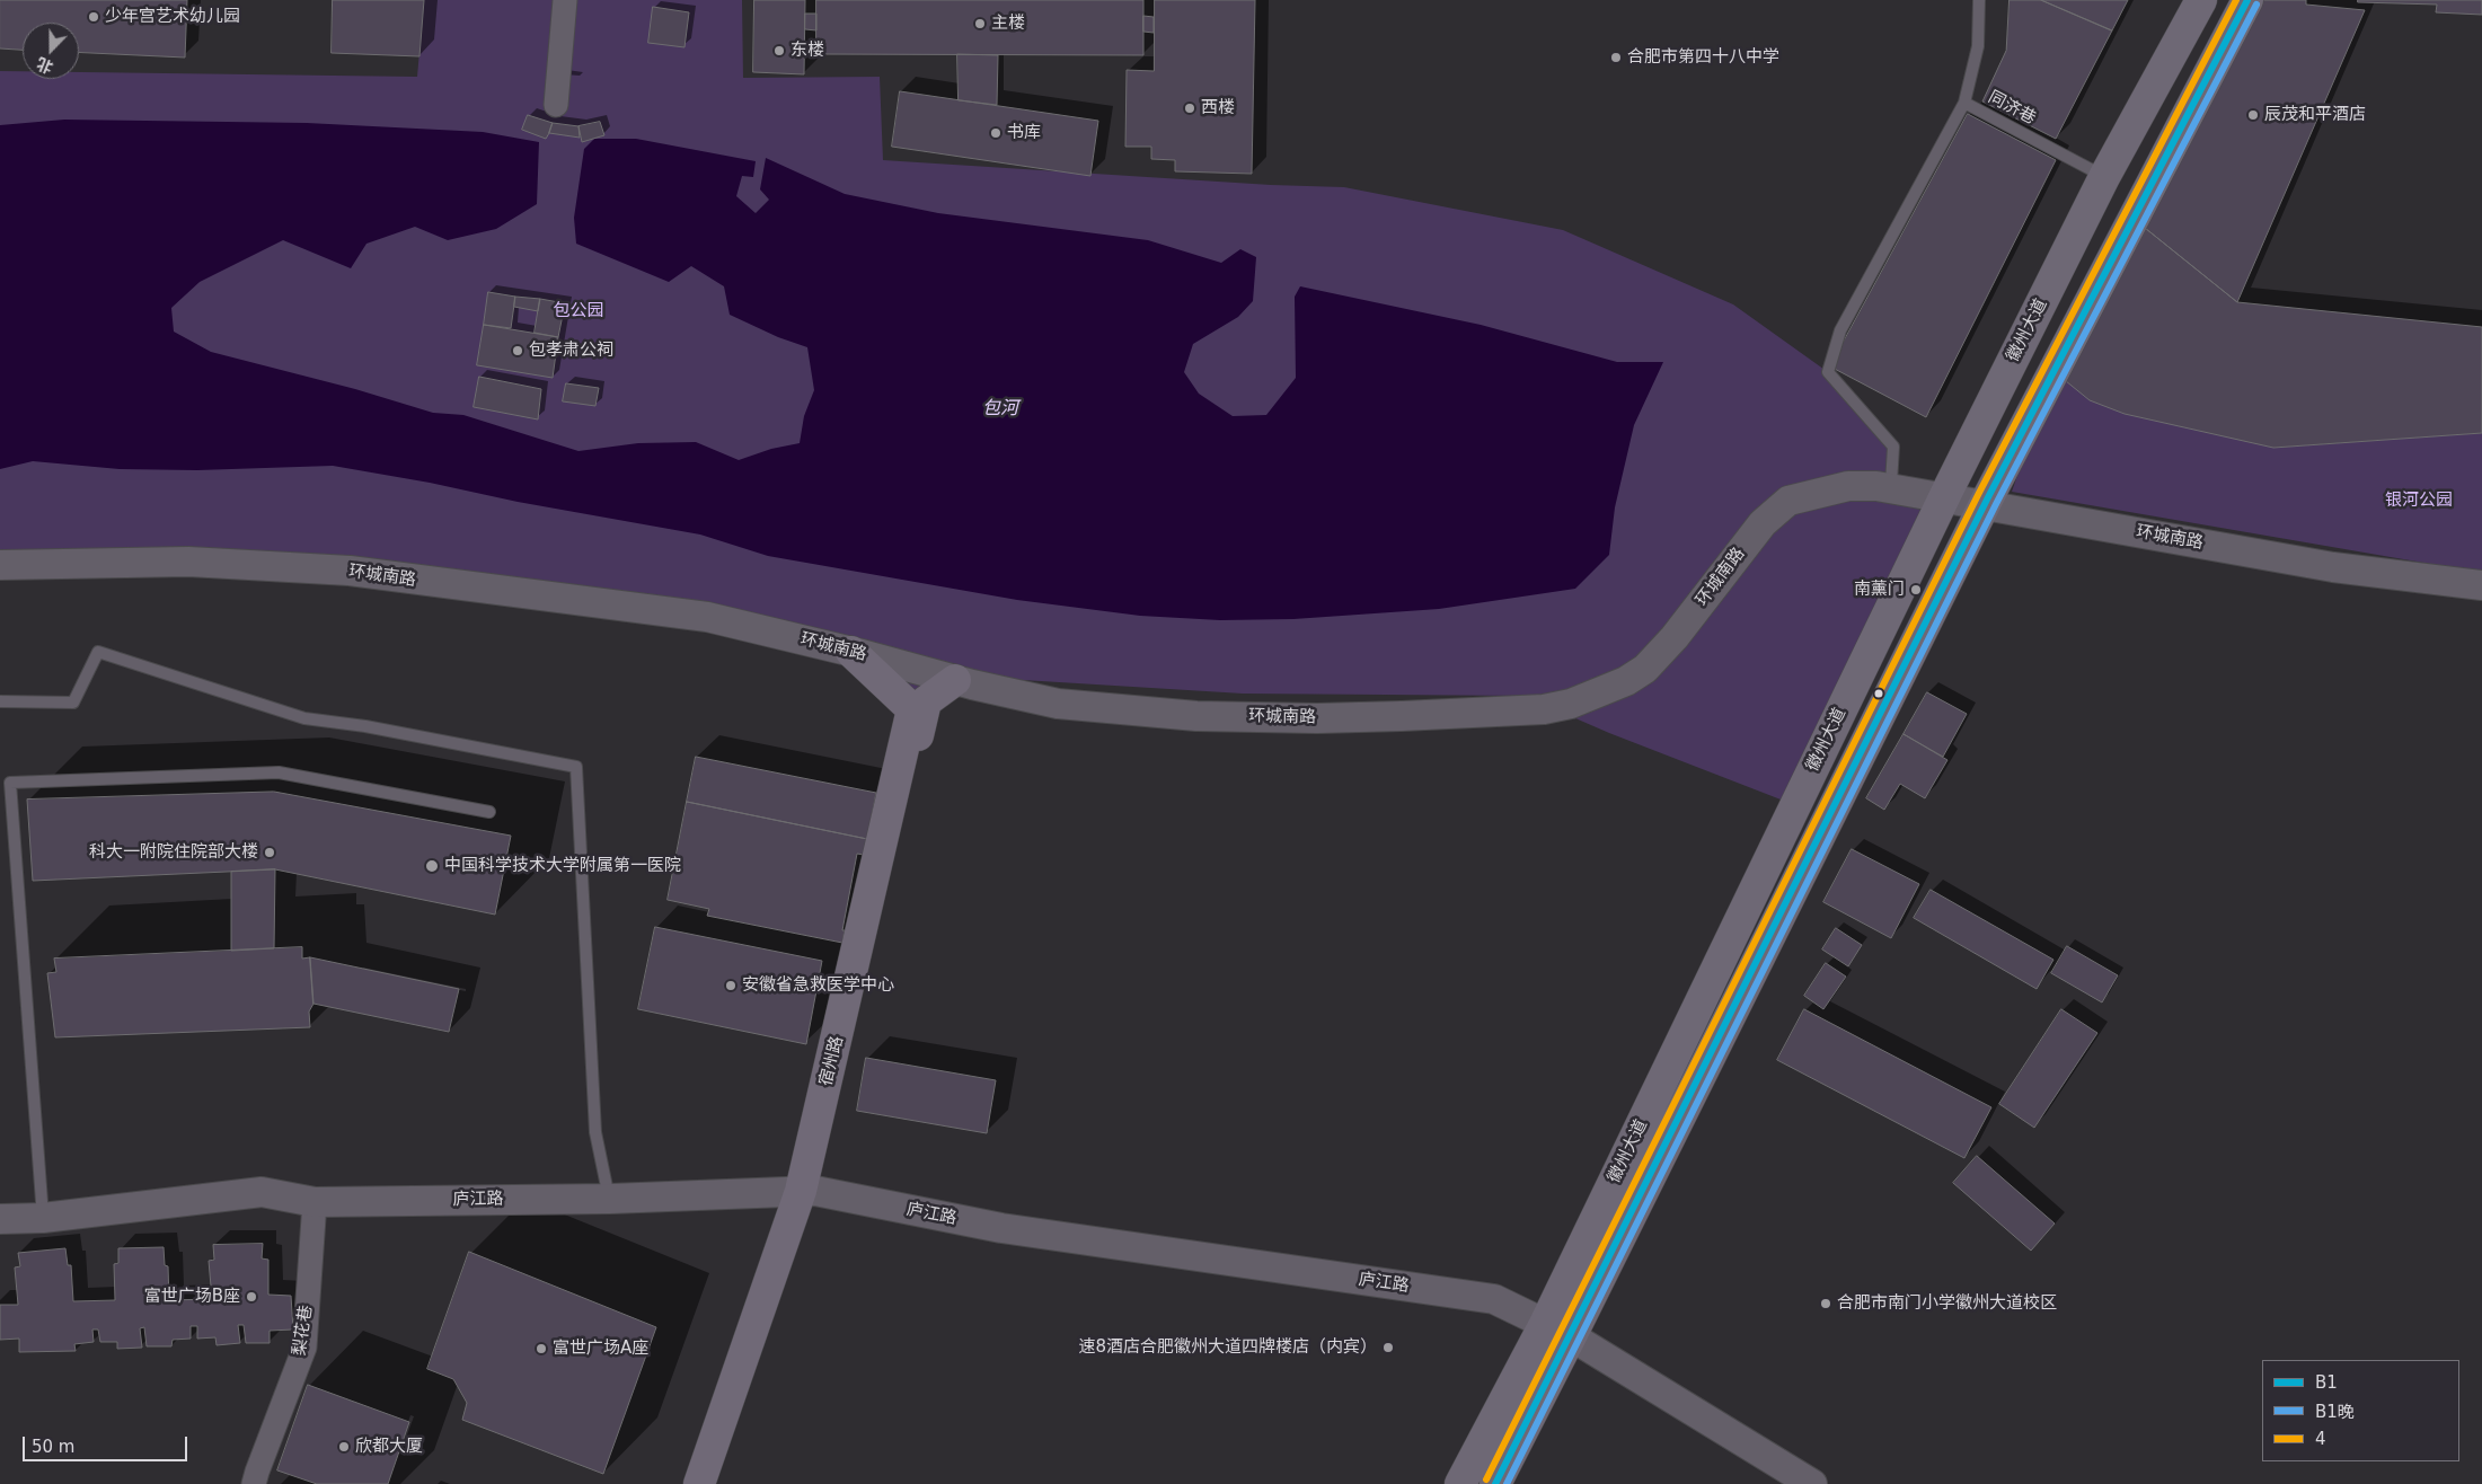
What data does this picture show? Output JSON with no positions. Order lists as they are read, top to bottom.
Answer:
{
  "streets": {
    "main road": ["徽州大道", "宿州路"],
    "street": ["环城南路", "庐江路", "梨花巷"],
    "lane": ["同济巷"]
  },
  "crossings": [
    ["同济巷", "徽州大道"],
    ["徽州大道", "环城南路"],
    ["徽州大道", "庐江路"],
    ["环城南路", "宿州路"],
    ["宿州路", "庐江路"],
    ["庐江路", "梨花巷"]
  ],
  "water": ["包河"],
  "parks": ["包公园", "银河公园"],
  "places": [
    "少年宫艺术幼儿园",
    "主楼",
    "东楼",
    "合肥市第四十八中学",
    "西楼",
    "辰茂和平酒店",
    "书库",
    "包孝肃公祠",
    "南薰门",
    "科大一附院住院部大楼",
    "中国科学技术大学附属第一医院",
    "安徽省急救医学中心",
    "富世广场B座",
    "合肥市南门小学徽州大道校区",
    "速8酒店合肥徽州大道四牌楼店（内宾）",
    "富世广场A座",
    "欣都大厦"
  ],
  "lines": ["transit line B1", "transit line 4", "transit line B1晚"],
  "legend": ["B1", "B1晚", "4"],
  "scale_bar": "50 m",
  "north": "bottom"
}
